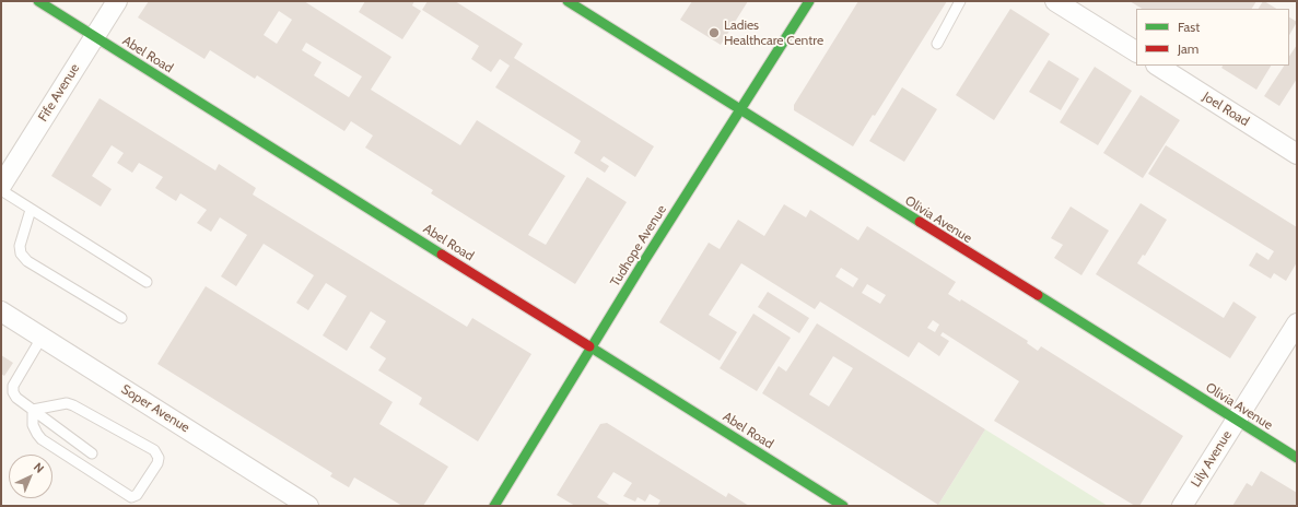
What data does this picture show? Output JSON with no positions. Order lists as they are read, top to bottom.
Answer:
{
  "streets": {
    "street": [
      "Abel Road",
      "Fife Avenue",
      "Joel Road",
      "Olivia Avenue",
      "Tudhope Avenue",
      "Soper Avenue",
      "Lily Avenue"
    ]
  },
  "crossings": [
    ["Abel Road", "Fife Avenue"],
    ["Abel Road", "Tudhope Avenue"],
    ["Olivia Avenue", "Tudhope Avenue"],
    ["Olivia Avenue", "Lily Avenue"]
  ],
  "places": ["Ladies Healthcare Centre"],
  "legend": ["Fast", "Jam"],
  "north": "top right"
}
